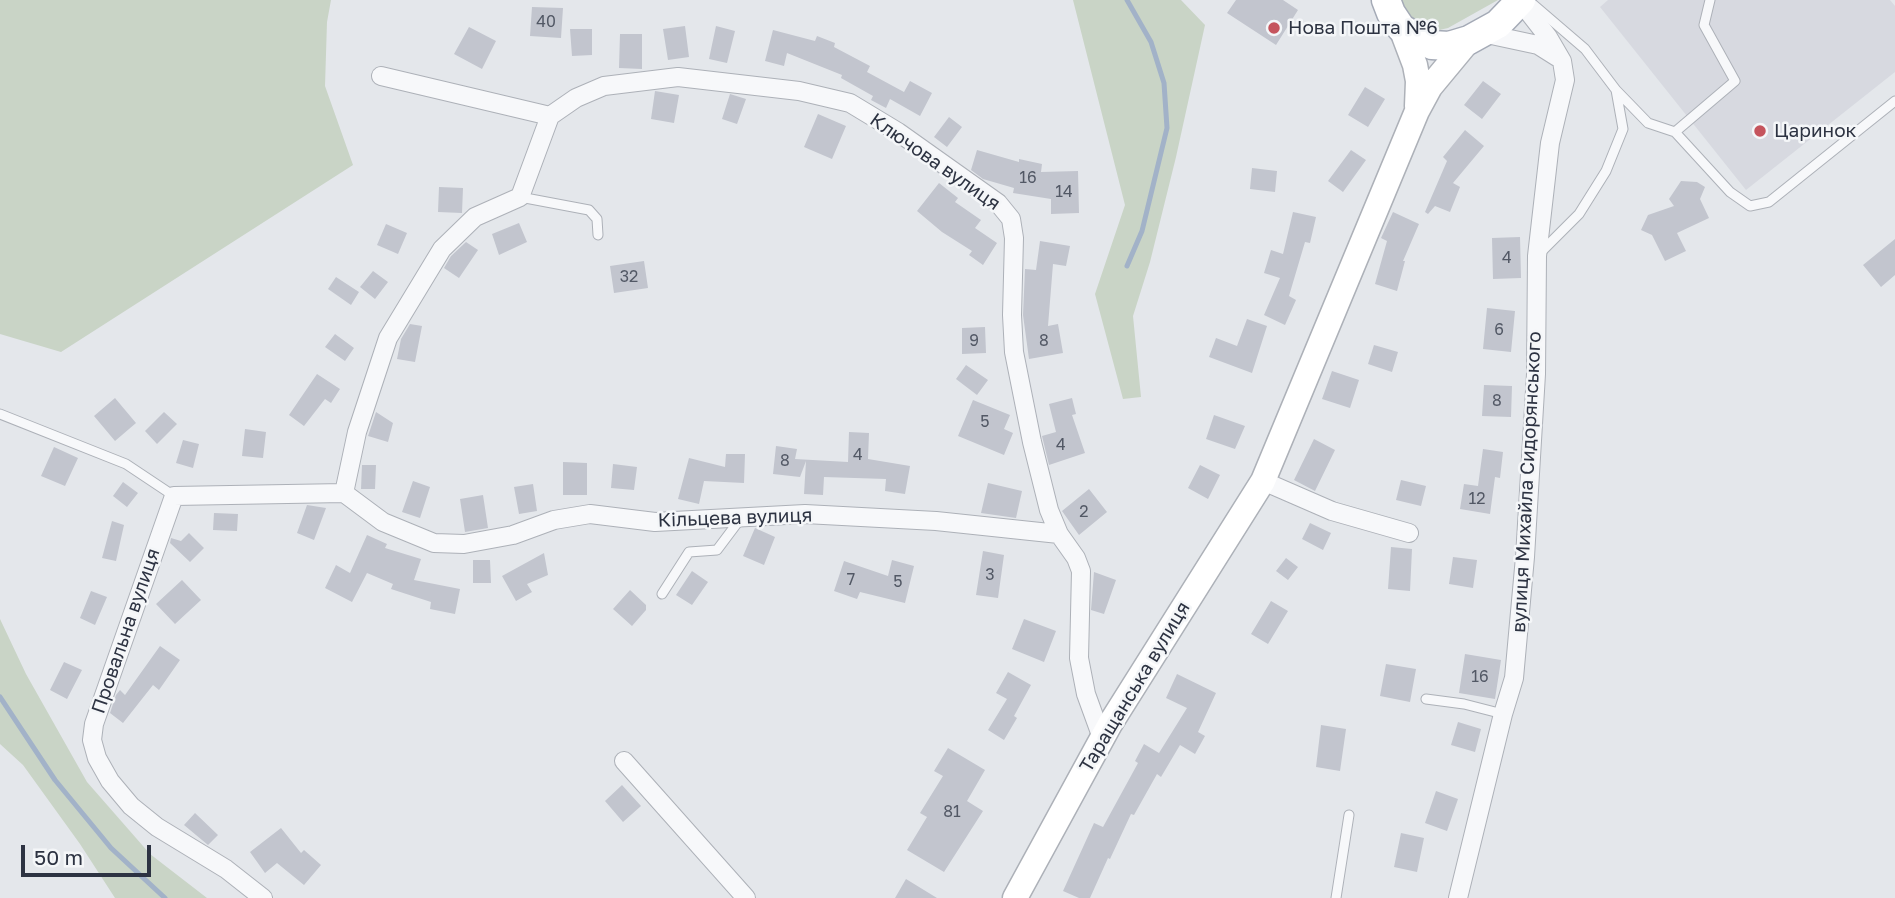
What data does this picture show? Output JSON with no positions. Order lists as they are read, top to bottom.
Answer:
{
  "streets": {
    "main road": ["Таращанська вулиця"],
    "street": [
      "Ключова вулиця",
      "вулиця Михайла Сидорянського",
      "Кільцева вулиця",
      "Провальна вулиця"
    ]
  },
  "crossings": [
    ["Ключова вулиця", "Кільцева вулиця"],
    ["Ключова вулиця", "Таращанська вулиця"]
  ],
  "places": ["Нова Пошта №6", "Царинок"],
  "house_numbers": [
    "40",
    "16",
    "14",
    "4",
    "32",
    "6",
    "9",
    "8",
    "8",
    "5",
    "4",
    "4",
    "8",
    "12",
    "2",
    "3",
    "7",
    "5",
    "16",
    "81"
  ],
  "scale_bar": "50 m"
}
